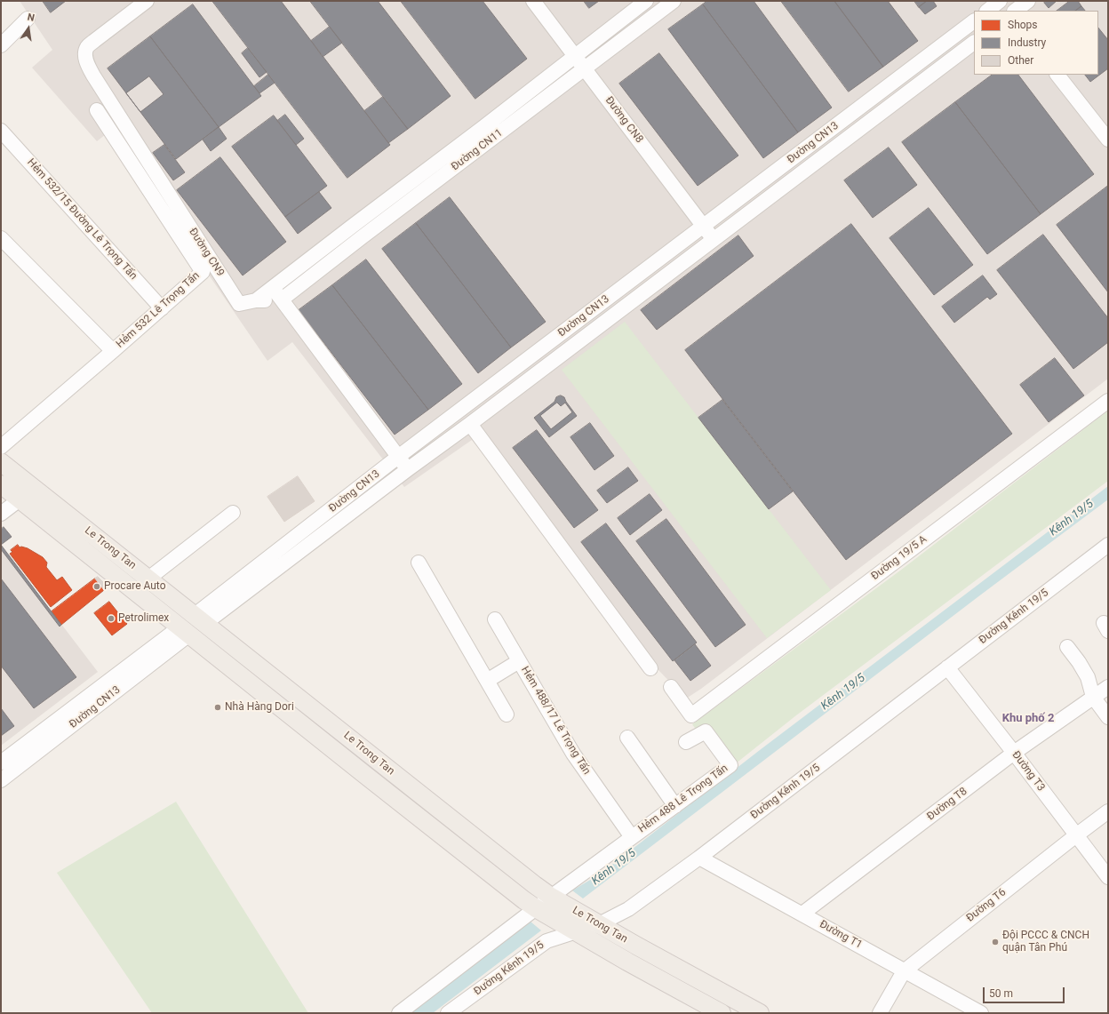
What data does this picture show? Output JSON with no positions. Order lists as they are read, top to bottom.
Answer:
{
  "streets": {
    "main road": ["Le Trong Tan"],
    "street": [
      "Đường CN8",
      "Đường CN13",
      "Đường CN11",
      "Hẻm 532/15 Đường Lê Trọng Tấn",
      "Đường CN9",
      "Hẻm 532 Lê Trọng Tấn",
      "Đường 19/5 A",
      "Đường Kênh 19/5",
      "Hẻm 488/17 Lê Trọng Tấn",
      "Đường T3",
      "Hẻm 488 Lê Trọng Tấn",
      "Đường T8",
      "Đường T6",
      "Đường T1"
    ]
  },
  "crossings": [
    ["Đường CN8", "Đường CN13"],
    ["Đường CN8", "Đường CN11"],
    ["Đường CN13", "Le Trong Tan"],
    ["Đường CN11", "Đường CN9"],
    ["Hẻm 532/15 Đường Lê Trọng Tấn", "Hẻm 532 Lê Trọng Tấn"],
    ["Le Trong Tan", "Đường Kênh 19/5"],
    ["Le Trong Tan", "Hẻm 488 Lê Trọng Tấn"],
    ["Đường Kênh 19/5", "Đường T3"],
    ["Đường Kênh 19/5", "Đường T1"],
    ["Hẻm 488/17 Lê Trọng Tấn", "Hẻm 488 Lê Trọng Tấn"],
    ["Đường T3", "Đường T8"],
    ["Đường T3", "Đường T6"],
    ["Đường T8", "Đường T1"],
    ["Đường T6", "Đường T1"]
  ],
  "districts": ["Khu phố 2"],
  "water": ["Kênh 19/5"],
  "places": [
    "Procare Auto",
    "Petrolimex",
    "Nhà Hàng Dori",
    "Đội PCCC & CNCH quận Tân Phú"
  ],
  "legend": ["Shops", "Industry", "Other"],
  "scale_bar": "50 m",
  "north": "top"
}
